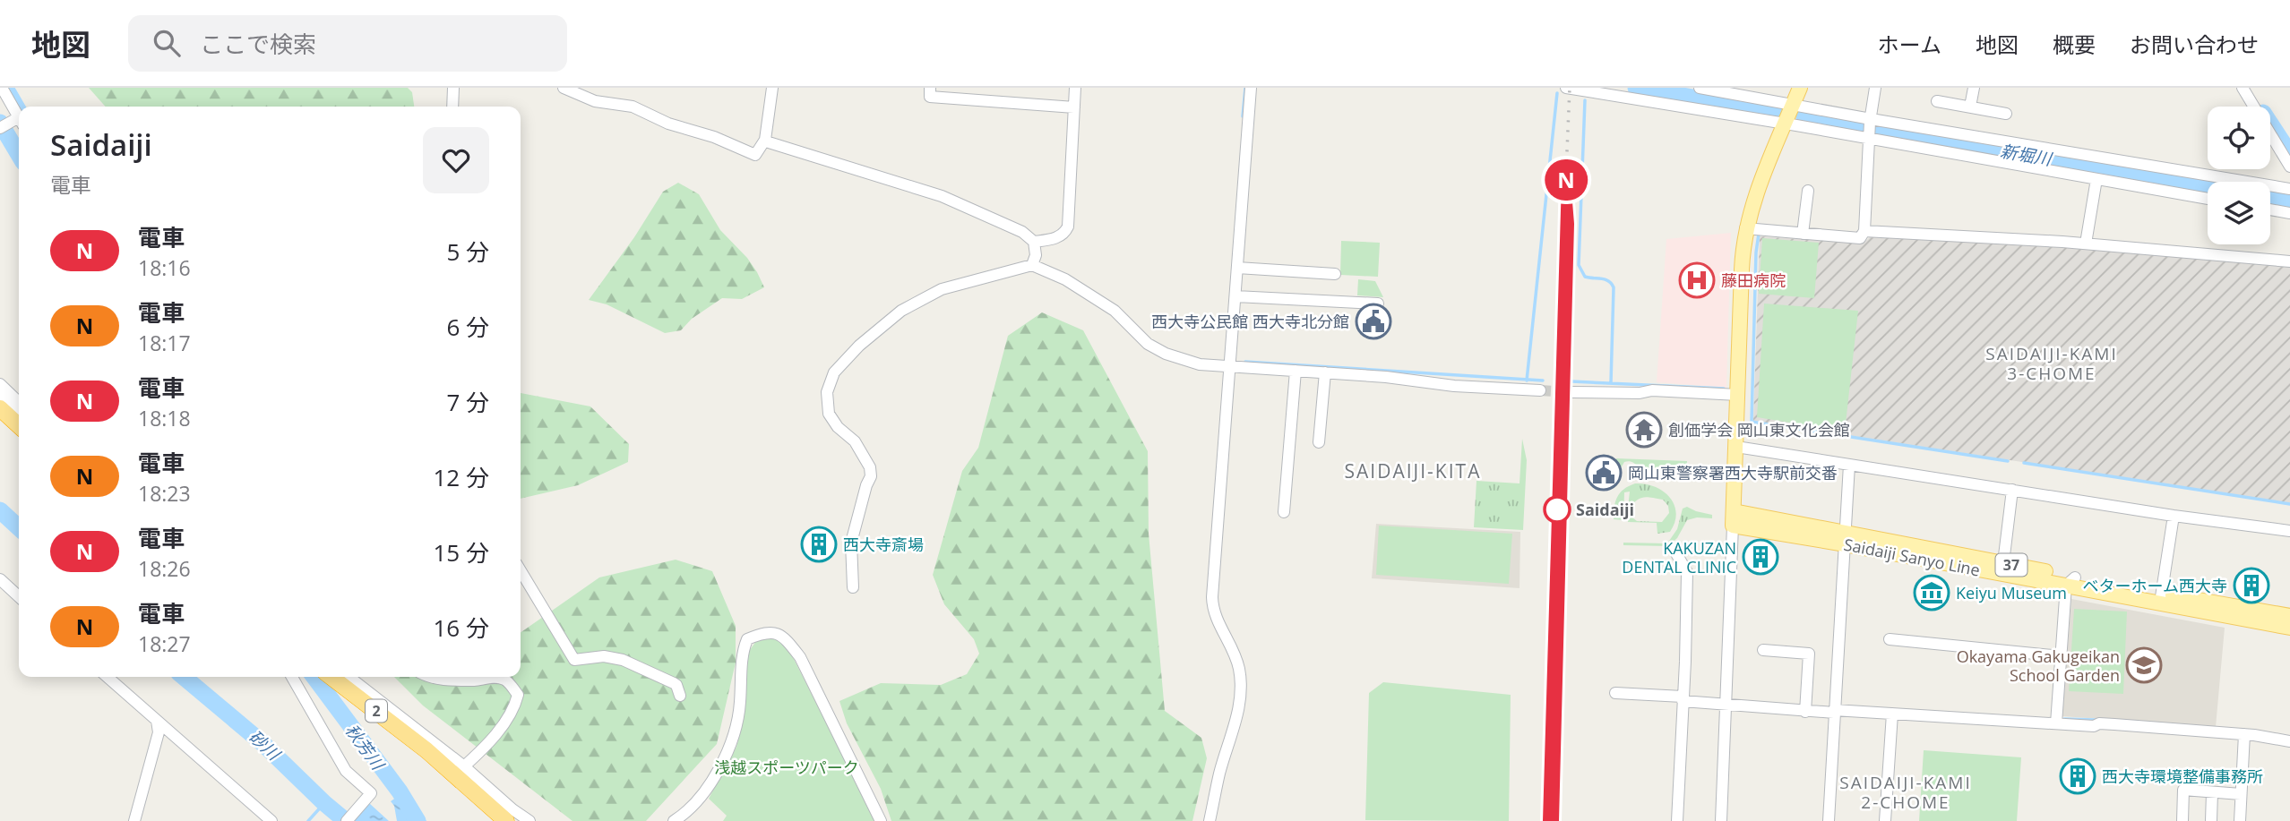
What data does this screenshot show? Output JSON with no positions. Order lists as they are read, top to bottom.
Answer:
{
  "streets": {
    "highway": ["2"],
    "main road": ["Saidaiji Sanyo Line", "37"]
  },
  "districts": ["SAIDAIJI-KAMI 3-CHOME", "SAIDAIJI-KITA", "SAIDAIJI-KAMI 2-CHOME"],
  "water": ["新堀川", "砂川", "秋芳川"],
  "parks": ["浅越スポーツパーク"],
  "places": {
    "hospital": ["藤田病院"],
    "public building": ["西大寺公民館 西大寺北分館", "岡山東警察署西大寺駅前交番"],
    "temple": ["創価学会 岡山東文化会館"],
    "other": ["Saidaiji"],
    "building": [
      "西大寺斎場",
      "KAKUZAN DENTAL CLINIC",
      "ベターホーム西大寺",
      "西大寺環境整備事務所"
    ],
    "museum": ["Keiyu Museum"],
    "school or university": ["Okayama Gakugeikan School Garden"]
  },
  "page": {
    "header": "地図",
    "search": "ここで検索",
    "nav": [
      "ホーム",
      "地図",
      "概要",
      "お問い合わせ"
    ],
    "on_map": "N",
    "heading": ["Saidaiji", "電車"],
    "list": [
      {
        "mark": "N",
        "name": "電車",
        "note": "18:16",
        "value": "5 分"
      },
      {
        "mark": "N",
        "name": "電車",
        "note": "18:17",
        "value": "6 分"
      },
      {
        "mark": "N",
        "name": "電車",
        "note": "18:18",
        "value": "7 分"
      },
      {
        "mark": "N",
        "name": "電車",
        "note": "18:23",
        "value": "12 分"
      },
      {
        "mark": "N",
        "name": "電車",
        "note": "18:26",
        "value": "15 分"
      },
      {
        "mark": "N",
        "name": "電車",
        "note": "18:27",
        "value": "16 分"
      }
    ]
  }
}
